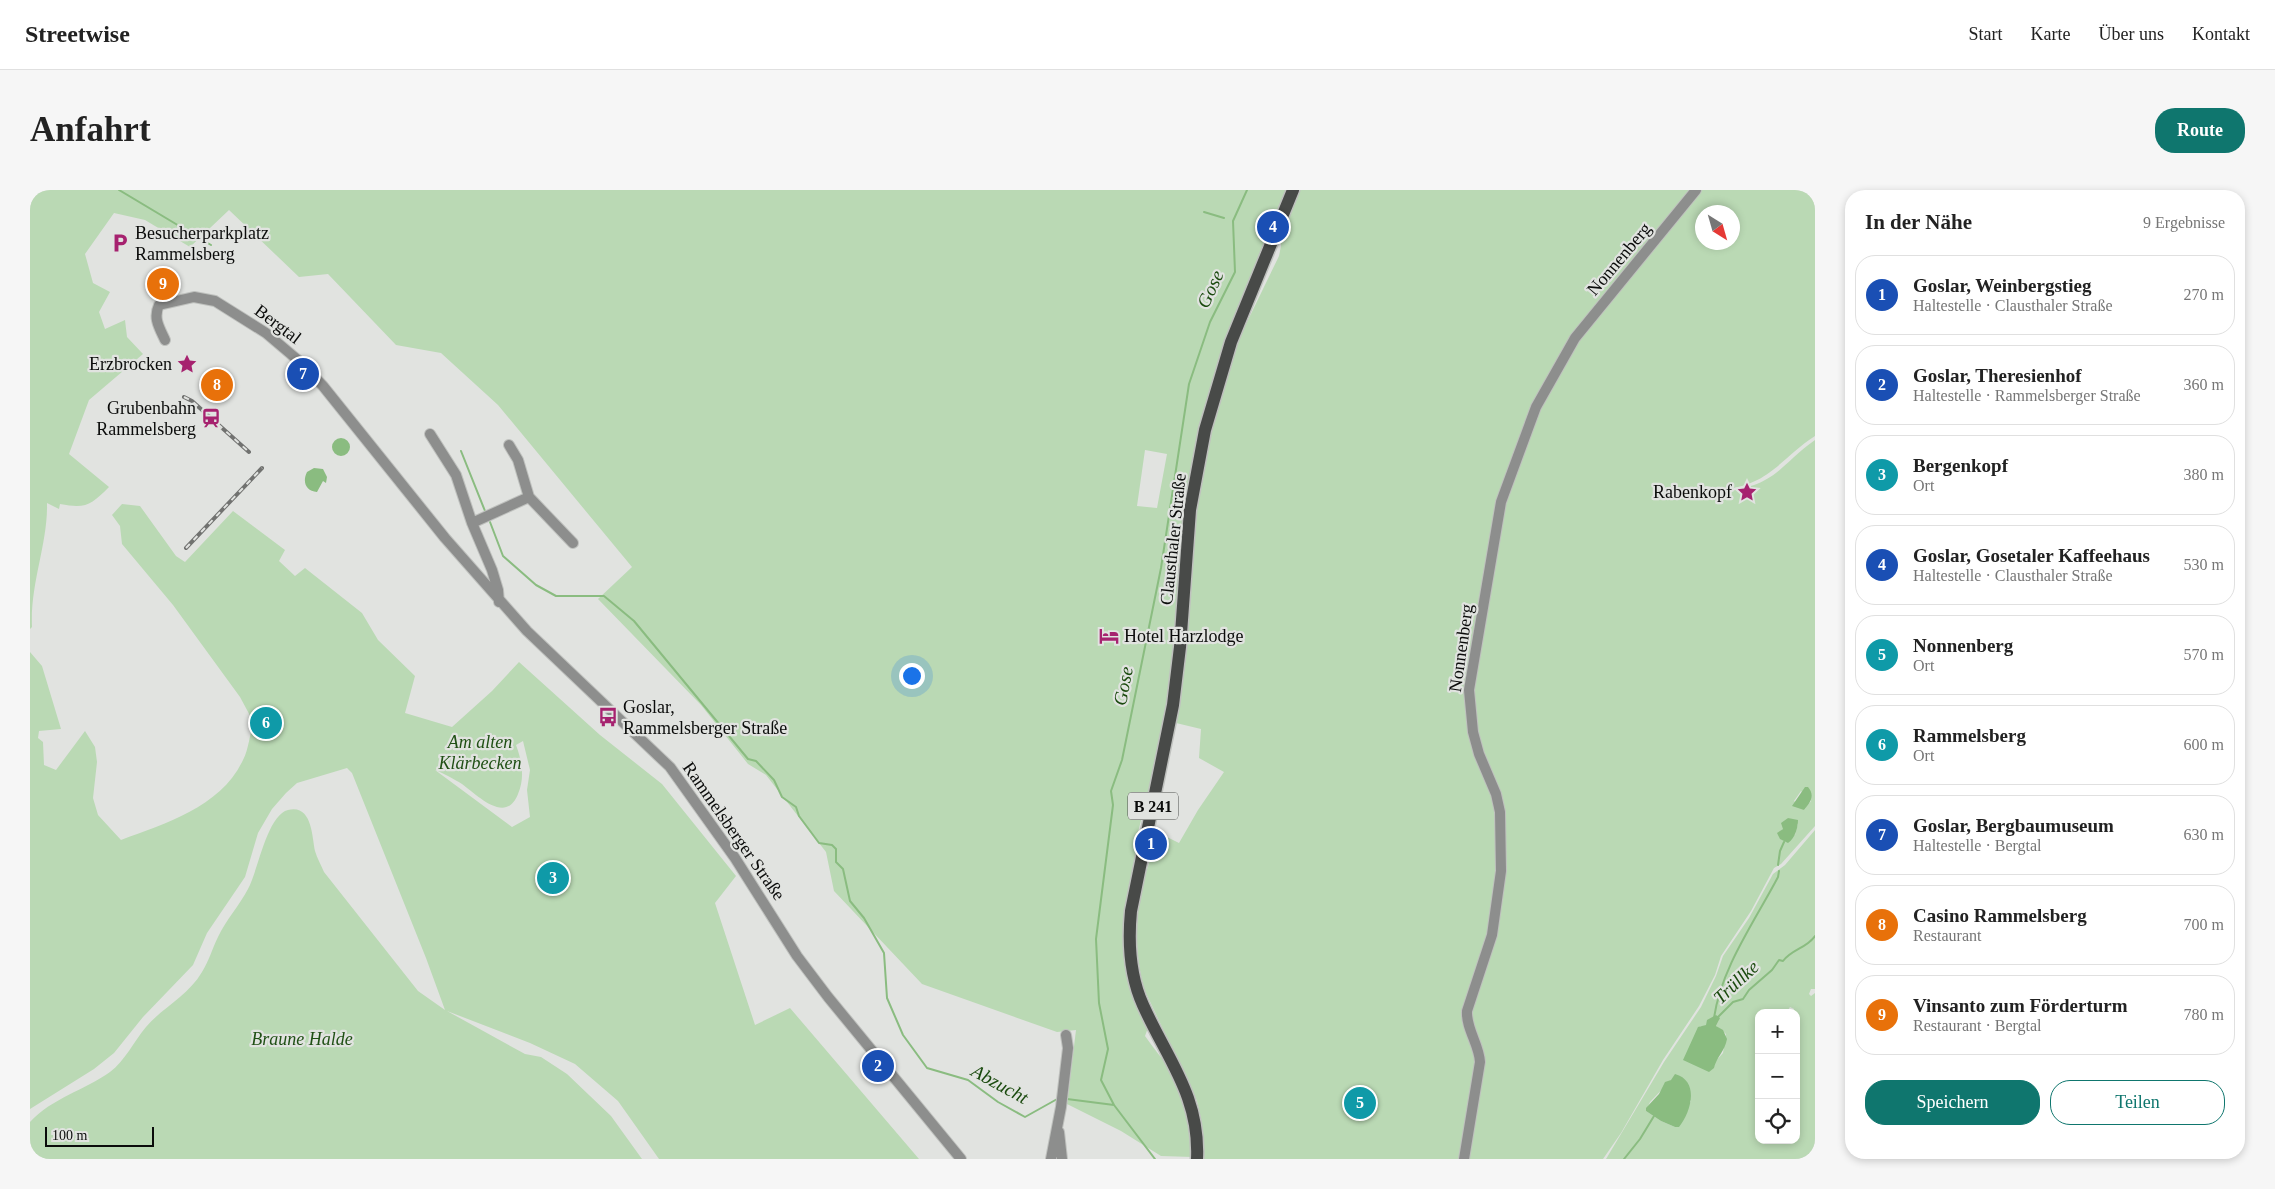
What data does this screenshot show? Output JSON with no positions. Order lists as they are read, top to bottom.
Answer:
{
  "streets": {
    "main road": ["Clausthaler Straße", "B 241"],
    "street": ["Nonnenberg", "Bergtal", "Rammelsberger Straße"]
  },
  "crossings": [
    ["Bergtal", "Rammelsberger Straße"]
  ],
  "water": ["Gose", "Trüllke", "Abzucht"],
  "parks": ["Am alten Klärbecken", "Braune Halde"],
  "places": {
    "parking": ["Besucherparkplatz Rammelsberg"],
    "place": ["Erzbrocken", "Rabenkopf"],
    "station": ["Grubenbahn Rammelsberg"],
    "hotel": ["Hotel Harzlodge"],
    "bus stop": ["Goslar, Rammelsberger Straße"]
  },
  "scale_bar": "100 m",
  "north": "bottom right",
  "page": {
    "header": "Streetwise",
    "nav": [
      "Start",
      "Karte",
      "Über uns",
      "Kontakt"
    ],
    "buttons": [
      "Route",
      ["Speichern", "Teilen"]
    ],
    "title": "Anfahrt",
    "heading": ["In der Nähe", "9 Ergebnisse"],
    "pins": [
      "4",
      "9",
      "7",
      "8",
      "6",
      "1",
      "3",
      "2",
      "5"
    ],
    "list": [
      {
        "mark": "1",
        "name": "Goslar, Weinbergstieg",
        "note": "Haltestelle · Clausthaler Straße",
        "value": "270 m"
      },
      {
        "mark": "2",
        "name": "Goslar, Theresienhof",
        "note": "Haltestelle · Rammelsberger Straße",
        "value": "360 m"
      },
      {
        "mark": "3",
        "name": "Bergenkopf",
        "note": "Ort",
        "value": "380 m"
      },
      {
        "mark": "4",
        "name": "Goslar, Gosetaler Kaffeehaus",
        "note": "Haltestelle · Clausthaler Straße",
        "value": "530 m"
      },
      {
        "mark": "5",
        "name": "Nonnenberg",
        "note": "Ort",
        "value": "570 m"
      },
      {
        "mark": "6",
        "name": "Rammelsberg",
        "note": "Ort",
        "value": "600 m"
      },
      {
        "mark": "7",
        "name": "Goslar, Bergbaumuseum",
        "note": "Haltestelle · Bergtal",
        "value": "630 m"
      },
      {
        "mark": "8",
        "name": "Casino Rammelsberg",
        "note": "Restaurant",
        "value": "700 m"
      },
      {
        "mark": "9",
        "name": "Vinsanto zum Förderturm",
        "note": "Restaurant · Bergtal",
        "value": "780 m"
      }
    ],
    "map_buttons": ["+", "−"],
    "scale": "100 m"
  }
}
